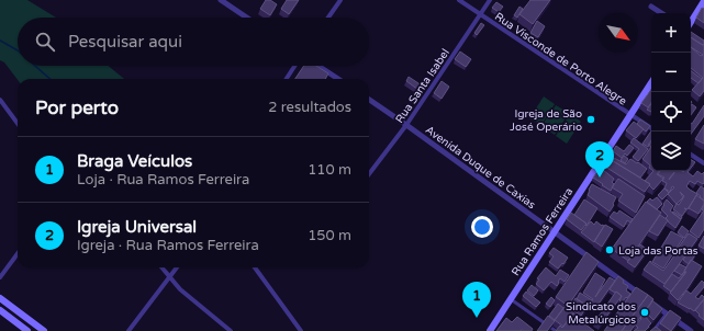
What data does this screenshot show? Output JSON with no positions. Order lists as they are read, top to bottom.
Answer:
{
  "streets": {
    "main road": ["Rua Ramos Ferreira"],
    "street": ["Rua Visconde de Porto Alegre", "Rua Santa Isabel", "Avenida Duque de Caxias"]
  },
  "crossings": [
    ["Rua Visconde de Porto Alegre", "Rua Santa Isabel"],
    ["Rua Visconde de Porto Alegre", "Rua Ramos Ferreira"],
    ["Rua Santa Isabel", "Avenida Duque de Caxias"],
    ["Avenida Duque de Caxias", "Rua Ramos Ferreira"]
  ],
  "places": ["Igreja de São José Operário", "Loja das Portas", "Sindicato dos Metalúrgicos"],
  "north": "bottom right",
  "page": {
    "map_buttons": ["+", "−"],
    "search": "Pesquisar aqui",
    "heading": ["Por perto", "2 resultados"],
    "list": [
      {
        "mark": "1",
        "name": "Braga Veículos",
        "note": "Loja · Rua Ramos Ferreira",
        "value": "110 m"
      },
      {
        "mark": "2",
        "name": "Igreja Universal",
        "note": "Igreja · Rua Ramos Ferreira",
        "value": "150 m"
      }
    ],
    "pins": ["2", "1"]
  }
}
